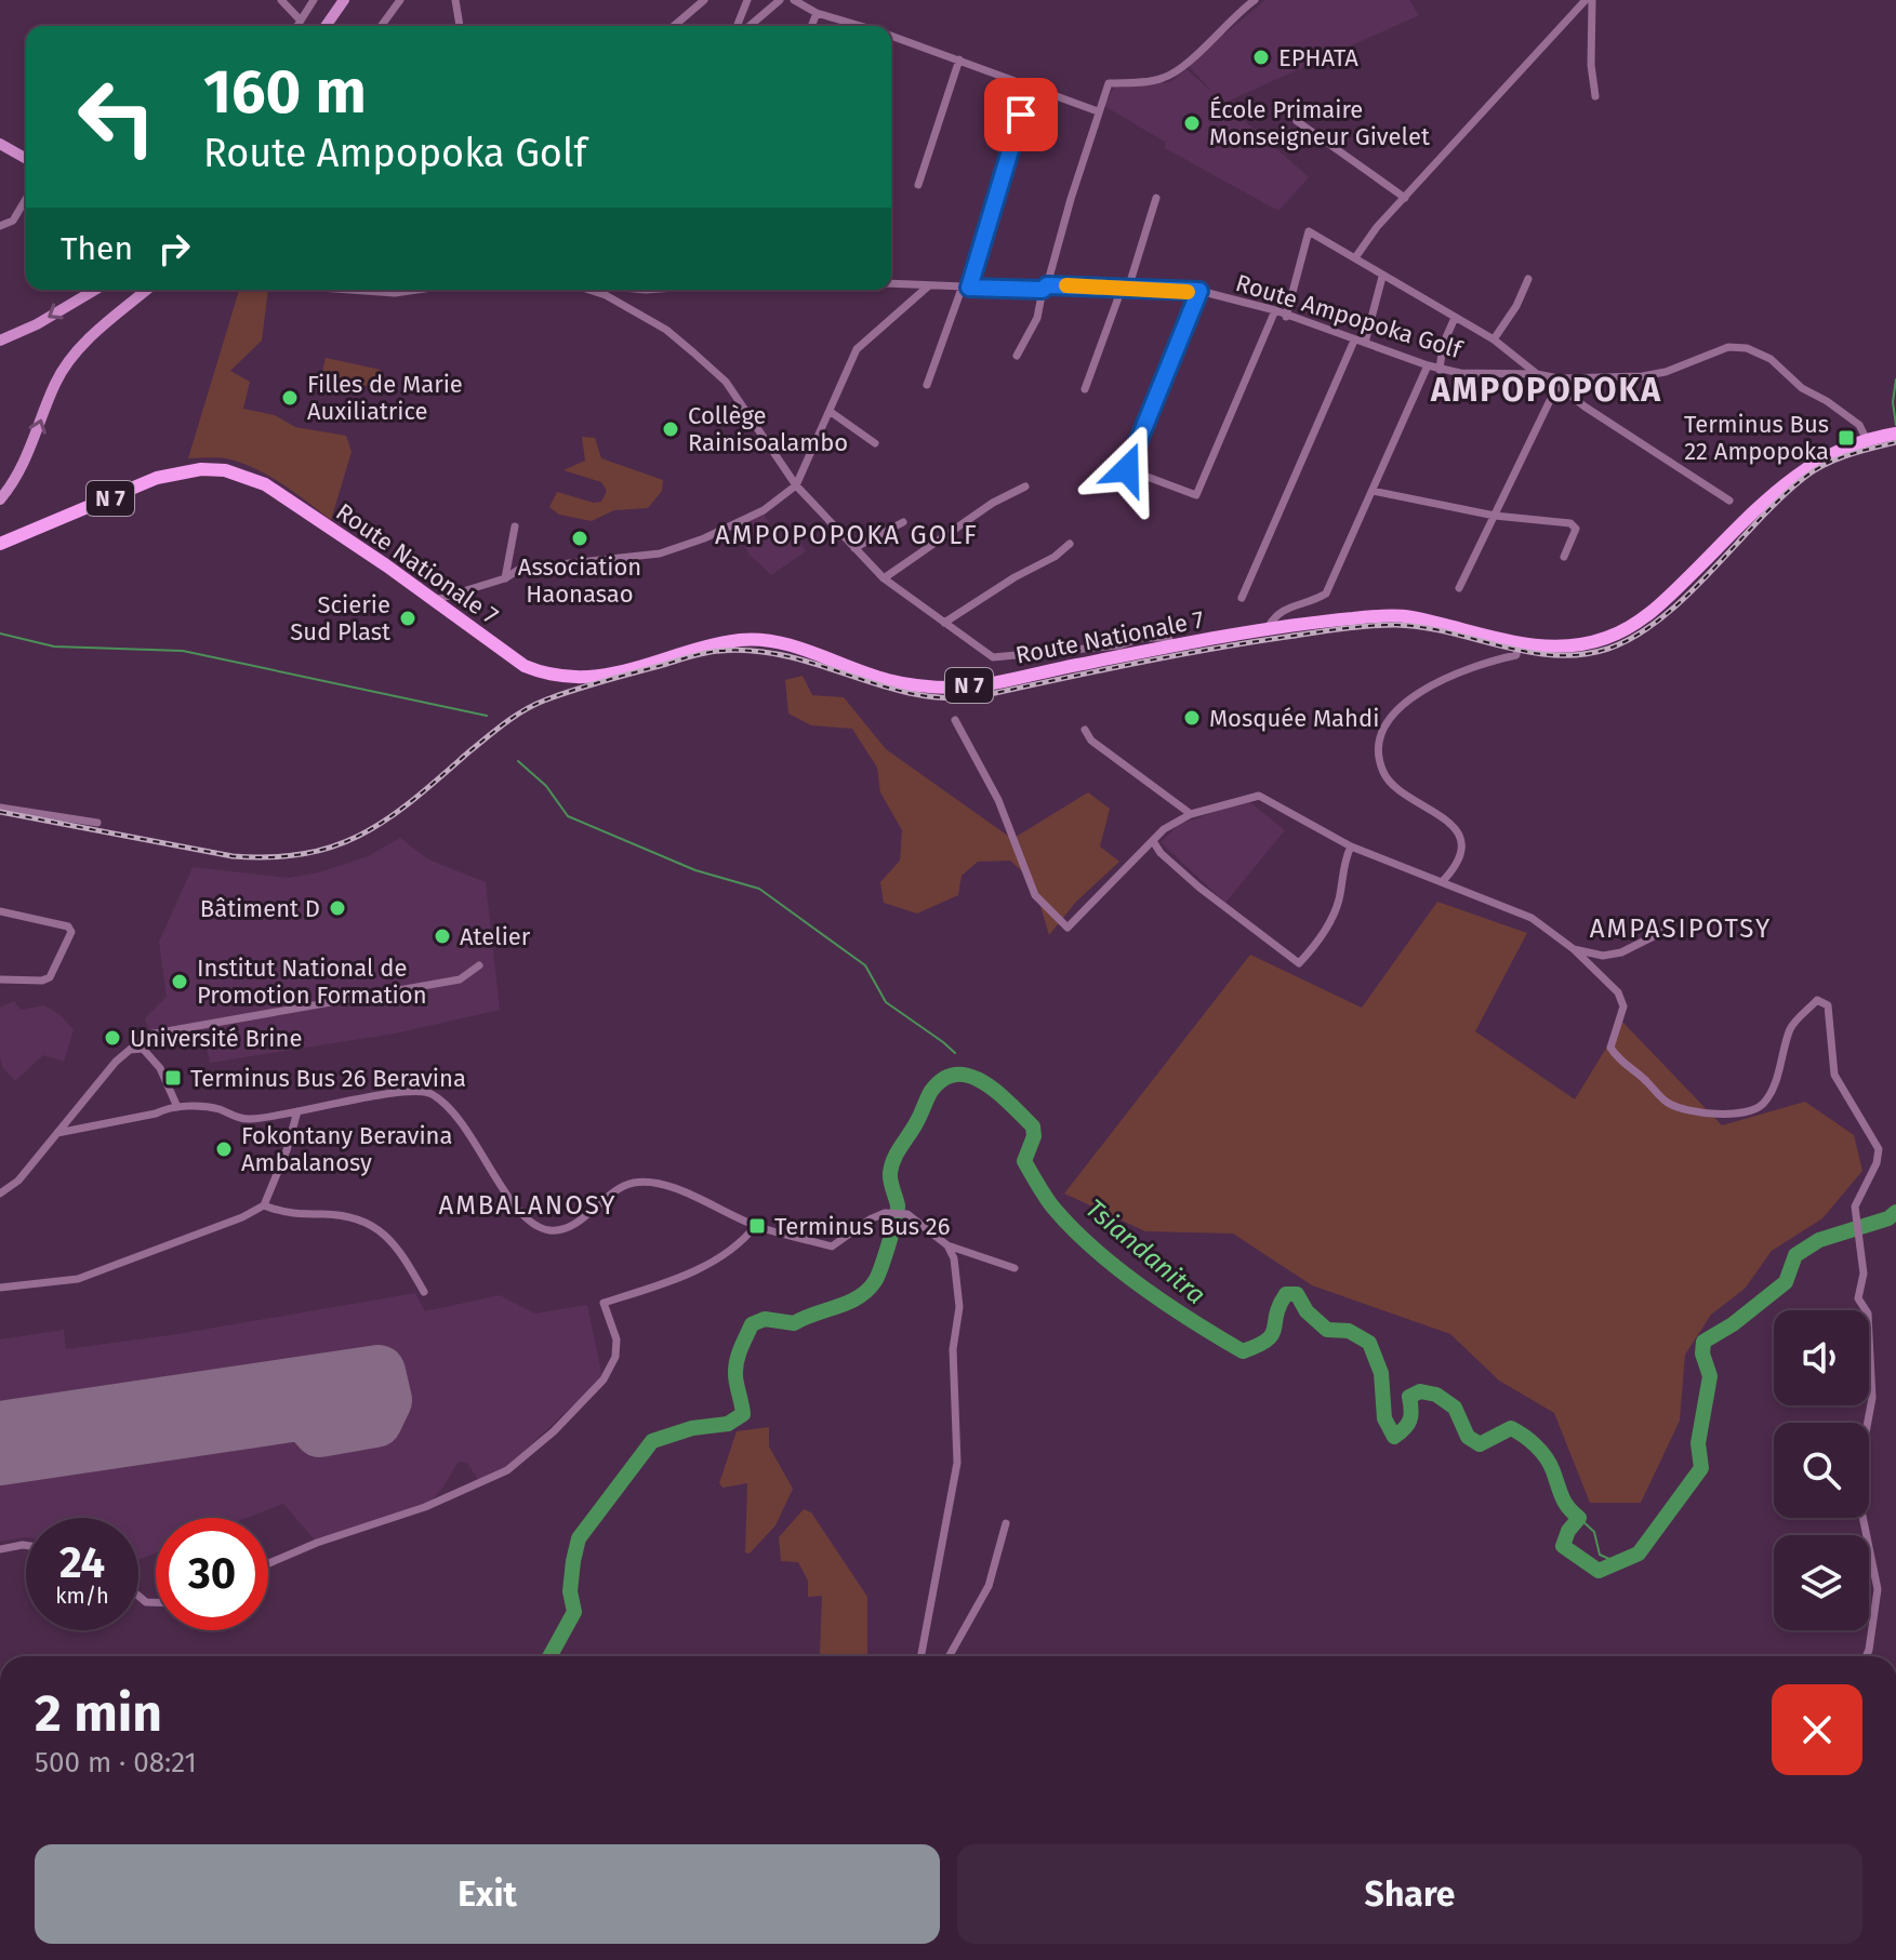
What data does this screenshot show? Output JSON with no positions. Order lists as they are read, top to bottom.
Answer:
{
  "streets": {
    "main road": ["N 7", "Route Nationale 7"],
    "street": ["Route Ampopoka Golf"]
  },
  "crossings": [
    ["Route Ampopoka Golf", "N 7"],
    ["Route Ampopoka Golf", "Route Nationale 7"],
    ["N 7", "Route Nationale 7"]
  ],
  "districts": [
    "AMPOPOPOKA",
    "AMPOPOPOKA GOLF",
    "AMPASIPOTSY",
    "AMBALANOSY"
  ],
  "water": ["Tsiandanitra"],
  "places": {
    "other": [
      "EPHATA",
      "École Primaire Monseigneur Givelet",
      "Filles de Marie Auxiliatrice",
      "Collège Rainisoalambo",
      "Association Haonasao",
      "Scierie Sud Plast",
      "Mosquée Mahdi",
      "Bâtiment D",
      "Atelier",
      "Institut National de Promotion Formation",
      "Université Brine",
      "Fokontany Beravina Ambalanosy"
    ],
    "transit": ["Terminus Bus 22 Ampopoka", "Terminus Bus 26 Beravina", "Terminus Bus 26"]
  },
  "page": {
    "turn": ["160 m", "Route Ampopoka Golf"],
    "then": "Then",
    "speed": "24 km/h",
    "limit": "30",
    "heading": ["2 min", "500 m · 08:21"],
    "buttons": ["Exit", "Share"]
  }
}
